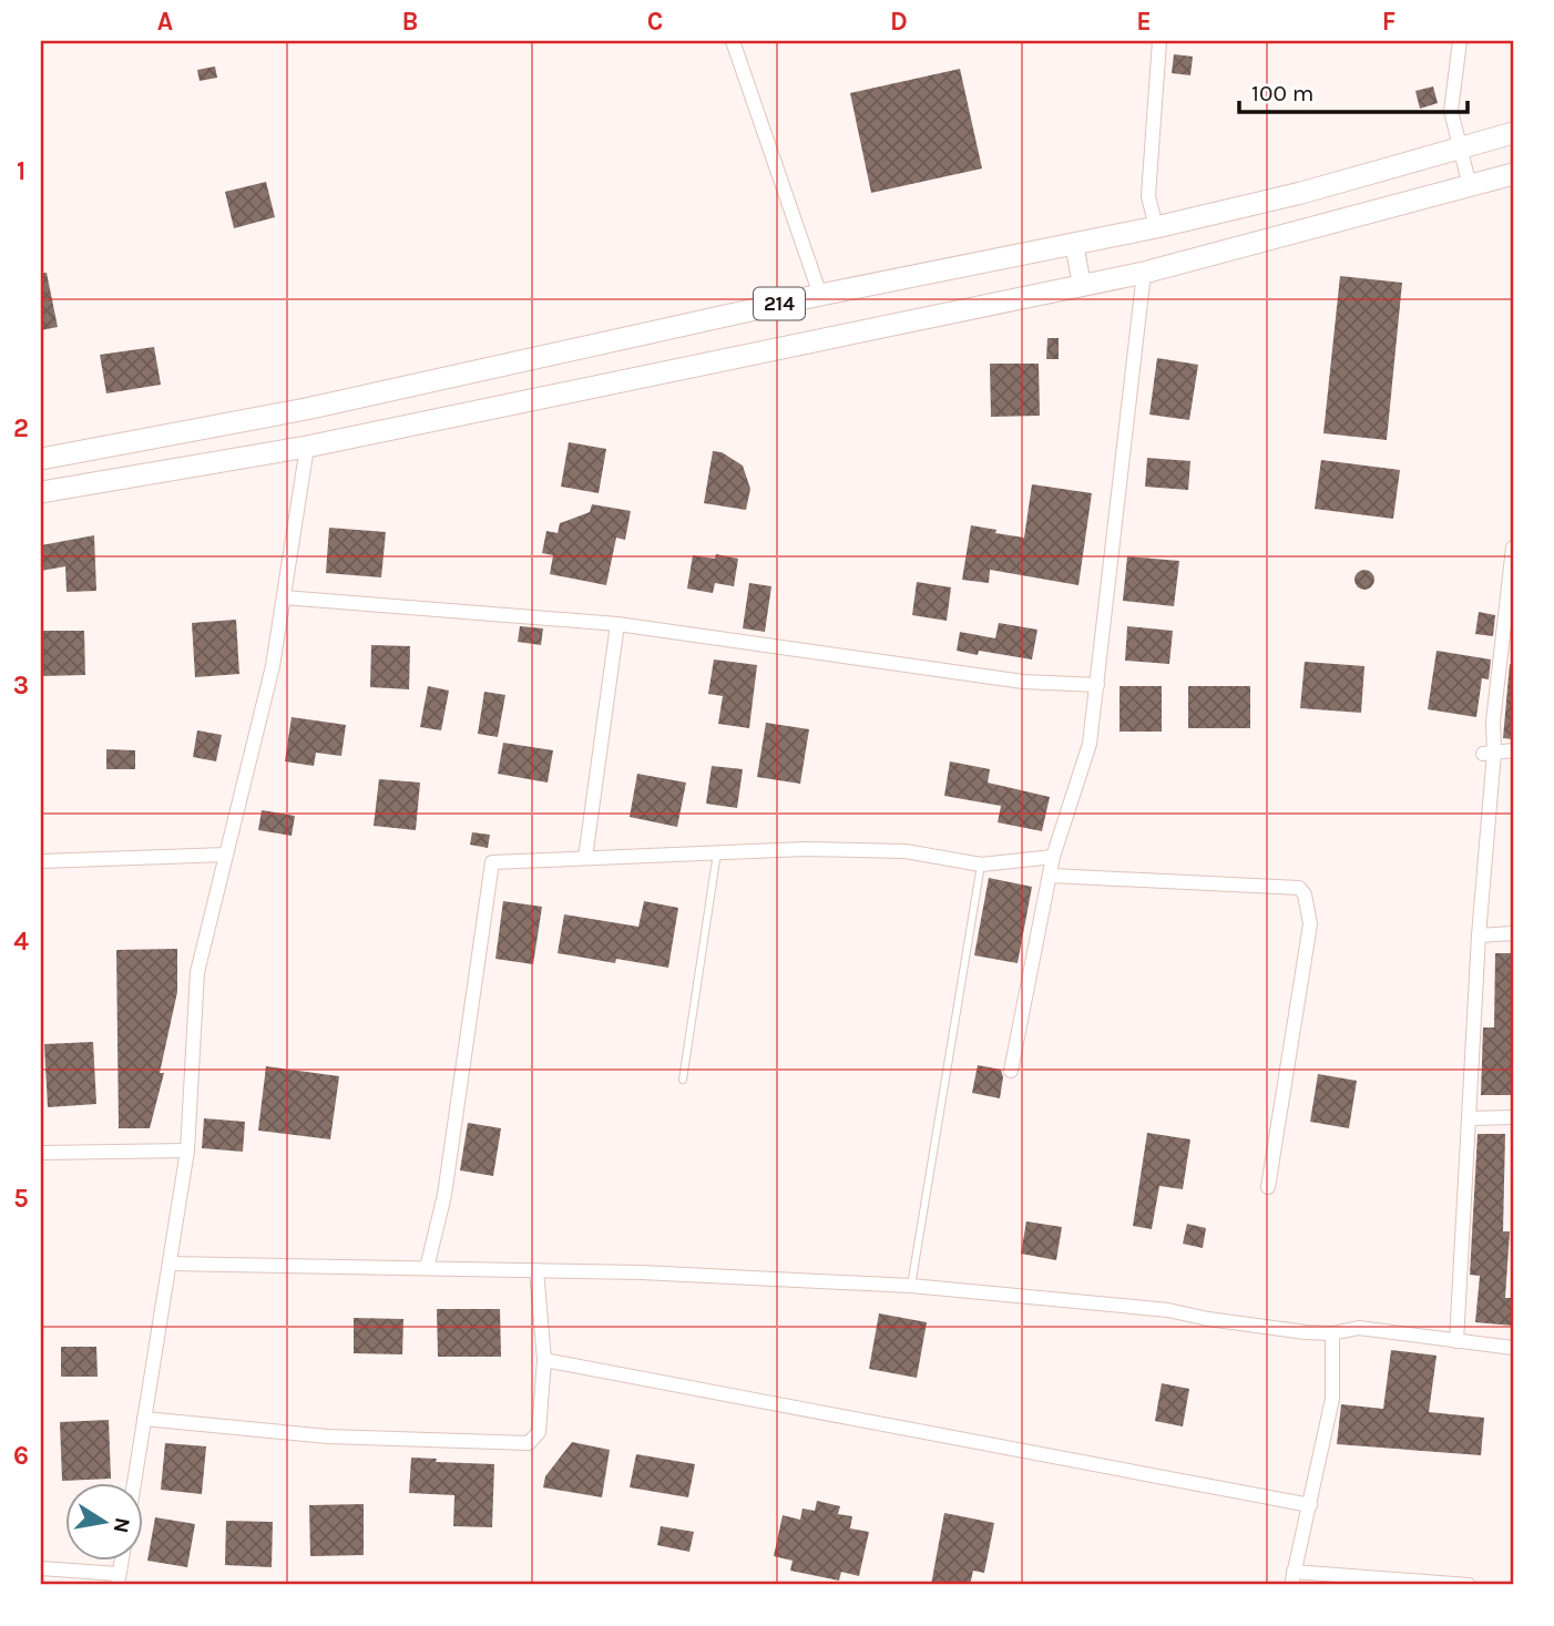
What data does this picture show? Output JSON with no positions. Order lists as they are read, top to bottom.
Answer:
{
  "streets": {
    "highway": ["214"]
  },
  "scale_bar": "100 m",
  "north": "right",
  "grid": {
    "columns": [
      "A",
      "B",
      "C",
      "D",
      "E",
      "F"
    ],
    "rows": [
      "1",
      "2",
      "3",
      "4",
      "5",
      "6"
    ]
  }
}
